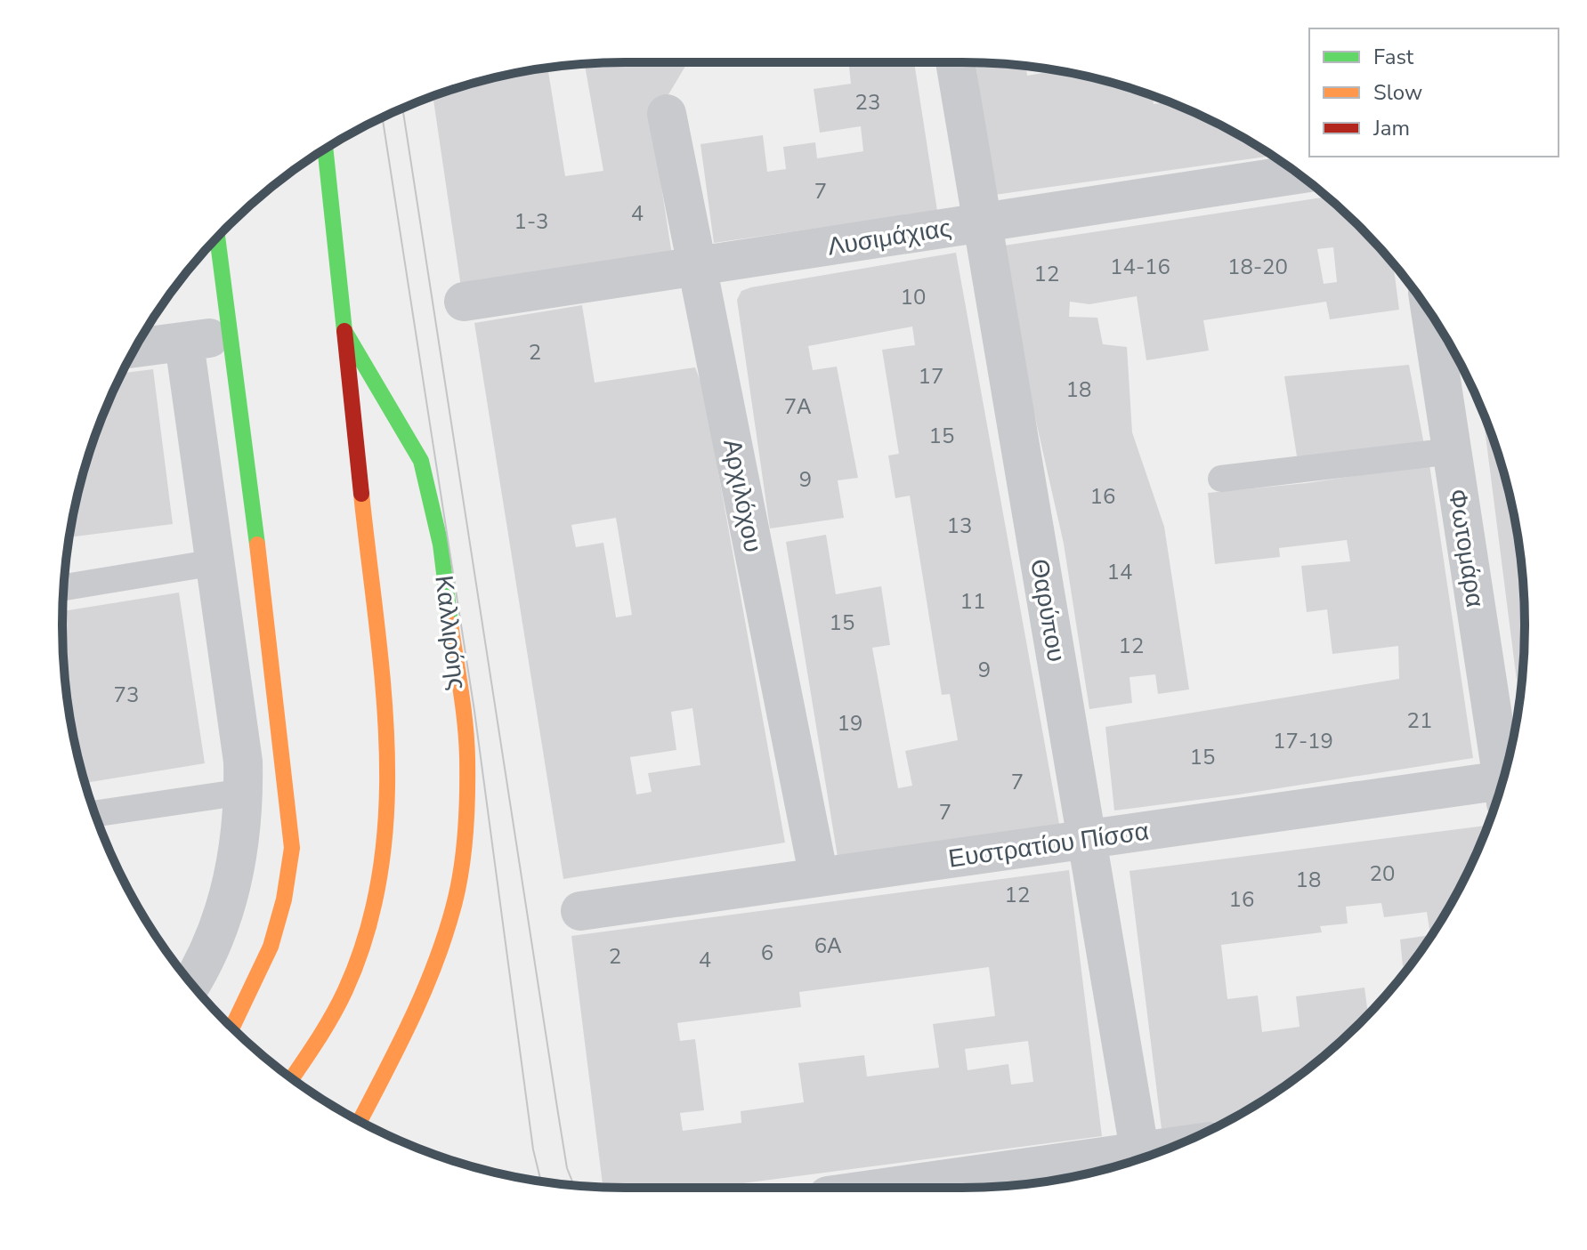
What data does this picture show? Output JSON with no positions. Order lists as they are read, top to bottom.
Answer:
{
  "streets": {
    "main road": ["Καλλιρόης"],
    "street": [
      "Λυσιμάχιας",
      "Αρχιλόχου",
      "Φωτομάρα",
      "Θαρύπου",
      "Ευστρατίου Πίσσα"
    ]
  },
  "crossings": [
    ["Λυσιμάχιας", "Αρχιλόχου"],
    ["Λυσιμάχιας", "Θαρύπου"],
    ["Αρχιλόχου", "Ευστρατίου Πίσσα"],
    ["Θαρύπου", "Ευστρατίου Πίσσα"]
  ],
  "house_numbers": [
    "23",
    "7",
    "4",
    "1-3",
    "14-16",
    "18-20",
    "12",
    "10",
    "2",
    "17",
    "18",
    "7Α",
    "15",
    "9",
    "16",
    "13",
    "14",
    "11",
    "15",
    "12",
    "9",
    "73",
    "21",
    "19",
    "17-19",
    "15",
    "7",
    "7",
    "20",
    "18",
    "12",
    "16",
    "6Α",
    "6",
    "2",
    "4"
  ],
  "legend": ["Fast", "Slow", "Jam"]
}
